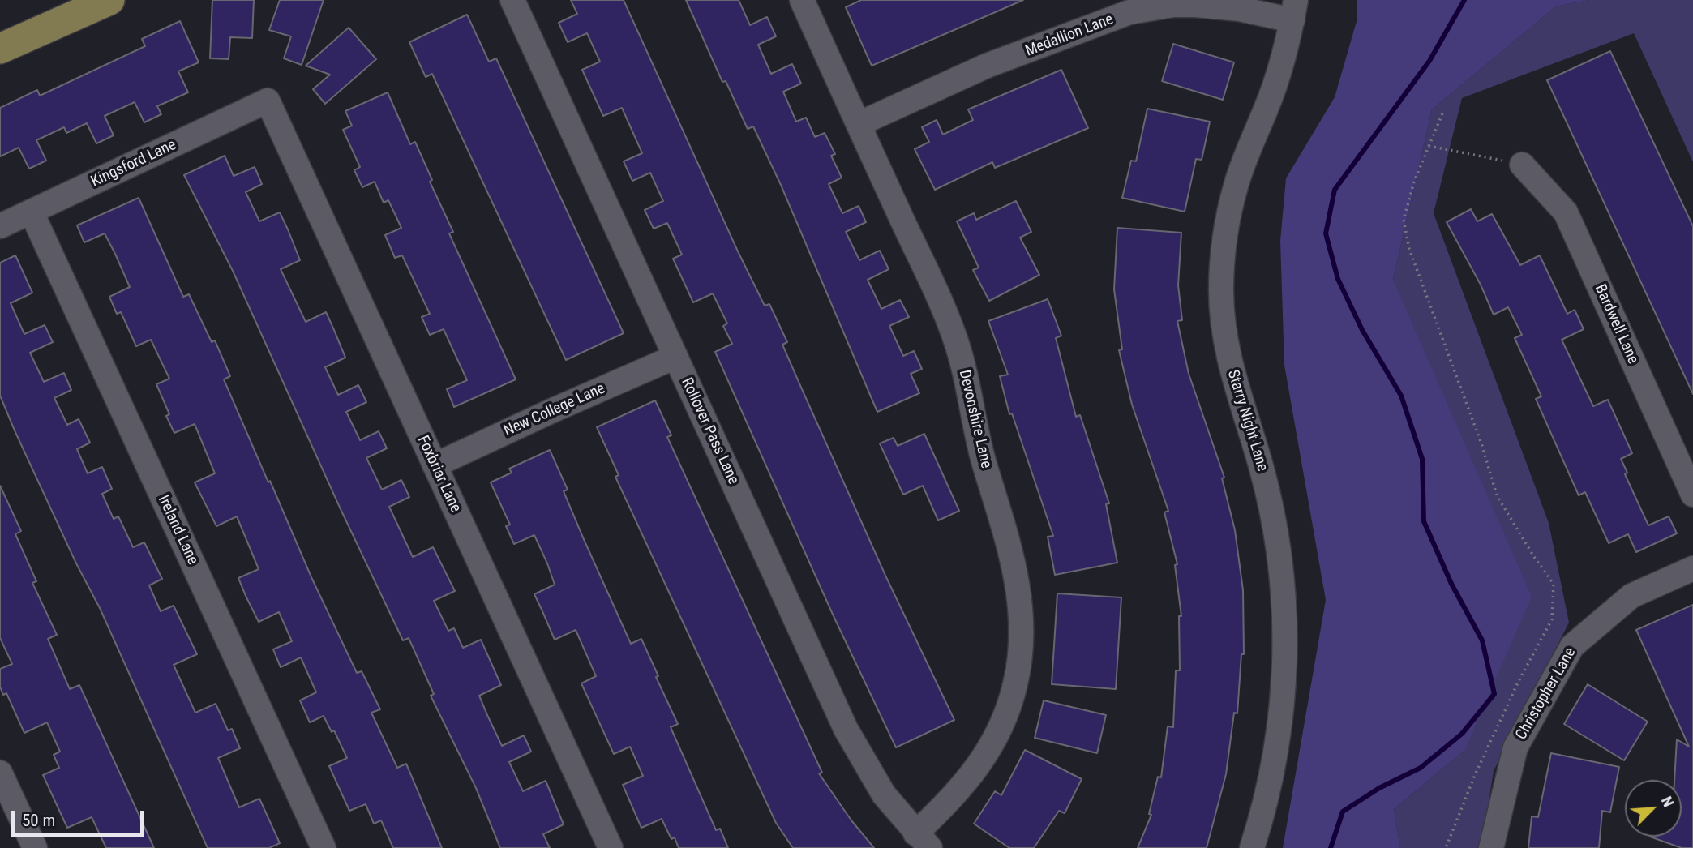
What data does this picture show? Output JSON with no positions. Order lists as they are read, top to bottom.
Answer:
{
  "streets": {
    "street": [
      "Medallion Lane",
      "Kingsford Lane",
      "Bardwell Lane",
      "New College Lane",
      "Devonshire Lane",
      "Starry Night Lane",
      "Rollover Pass Lane",
      "Foxbriar Lane",
      "Ireland Lane",
      "Christopher Lane"
    ]
  },
  "crossings": [
    ["Medallion Lane", "Devonshire Lane"],
    ["Medallion Lane", "Starry Night Lane"],
    ["Kingsford Lane", "Foxbriar Lane"],
    ["Kingsford Lane", "Ireland Lane"],
    ["New College Lane", "Rollover Pass Lane"],
    ["New College Lane", "Foxbriar Lane"],
    ["Devonshire Lane", "Rollover Pass Lane"]
  ],
  "scale_bar": "50 m",
  "north": "top right"
}
